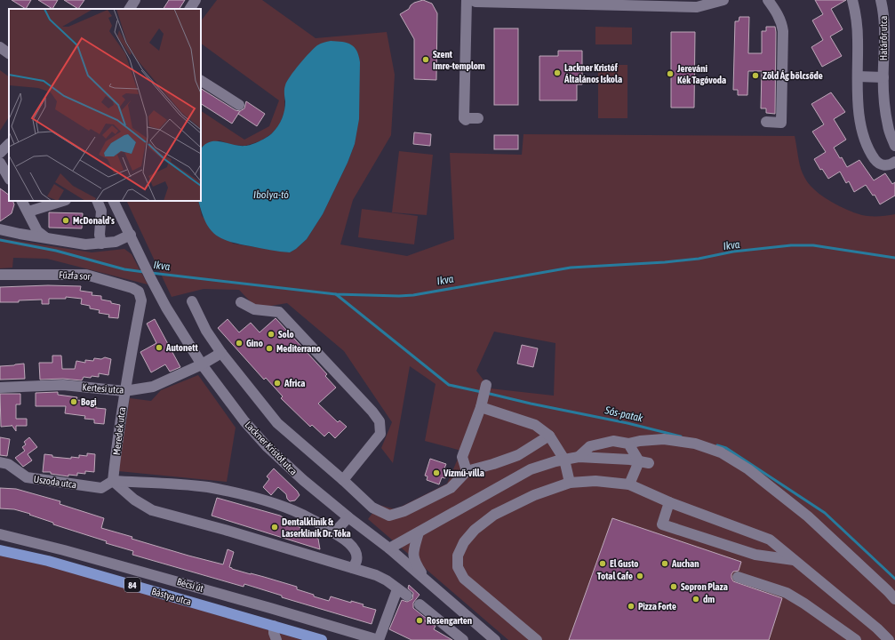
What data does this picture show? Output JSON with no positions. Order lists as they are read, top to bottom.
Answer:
{
  "streets": {
    "main road": ["84", "Bástya utca"],
    "street": [
      "Határőr utca",
      "Fűzfa sor",
      "Kertesi utca",
      "Meredek utca",
      "Lackner Kristóf utca",
      "Uszoda utca",
      "Bécsi út"
    ]
  },
  "crossings": [
    ["Fűzfa sor", "Meredek utca"],
    ["Kertesi utca", "Meredek utca"],
    ["Kertesi utca", "Lackner Kristóf utca"],
    ["Meredek utca", "Uszoda utca"]
  ],
  "water": ["Ibolya-tó", "Ikva", "Sós-patak"],
  "places": [
    "Szent Imre-templom",
    "Lackner Kristóf Általános Iskola",
    "Jereváni Kék Tagóvoda",
    "Zöld Ág bölcsőde",
    "McDonald's",
    "Solo",
    "Gino",
    "Autonett",
    "Mediterrano",
    "Africa",
    "Bogi",
    "Vízmű-villa",
    "Dentalklinik & Laserklinik Dr. Tóka",
    "El Gusto",
    "Auchan",
    "Total Cafe",
    "Sopron Plaza",
    "dm",
    "Pizza Forte",
    "Rosengarten"
  ]
}
